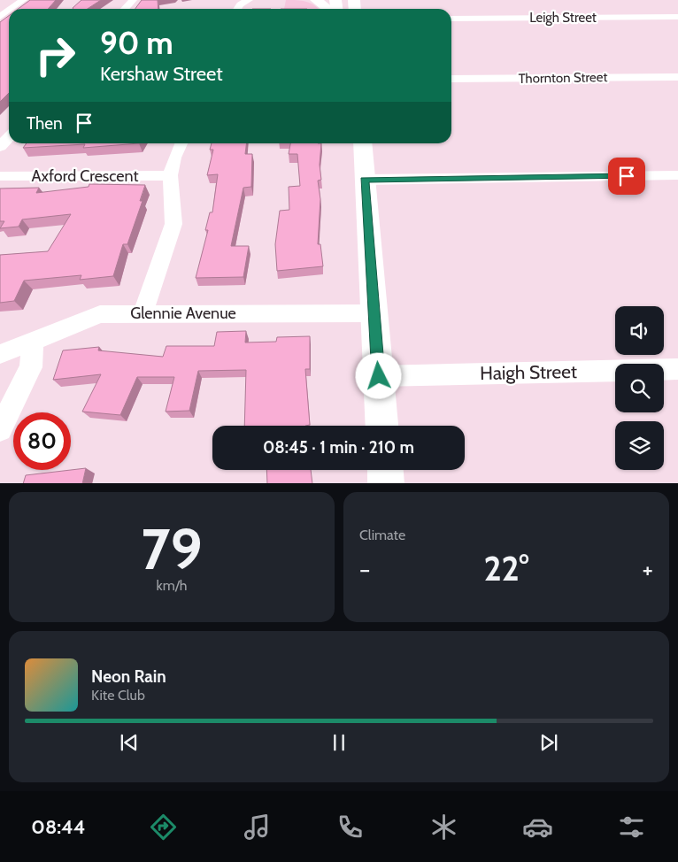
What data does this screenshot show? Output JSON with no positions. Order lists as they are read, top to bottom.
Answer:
{
  "streets": {
    "street": [
      "Leigh Street",
      "Thornton Street",
      "Axford Crescent",
      "Glennie Avenue",
      "Haigh Street"
    ]
  },
  "page": {
    "turn": ["90 m", "Kershaw Street"],
    "then": "Then",
    "limit": "80",
    "trip": "08:45 · 1 min · 210 m",
    "tile": [
      ["79", "km/h"],
      "Climate"
    ],
    "heat": ["−", "22°", "+"],
    "song": ["Neon Rain", "Kite Club"],
    "tabs": "08:44"
  }
}
